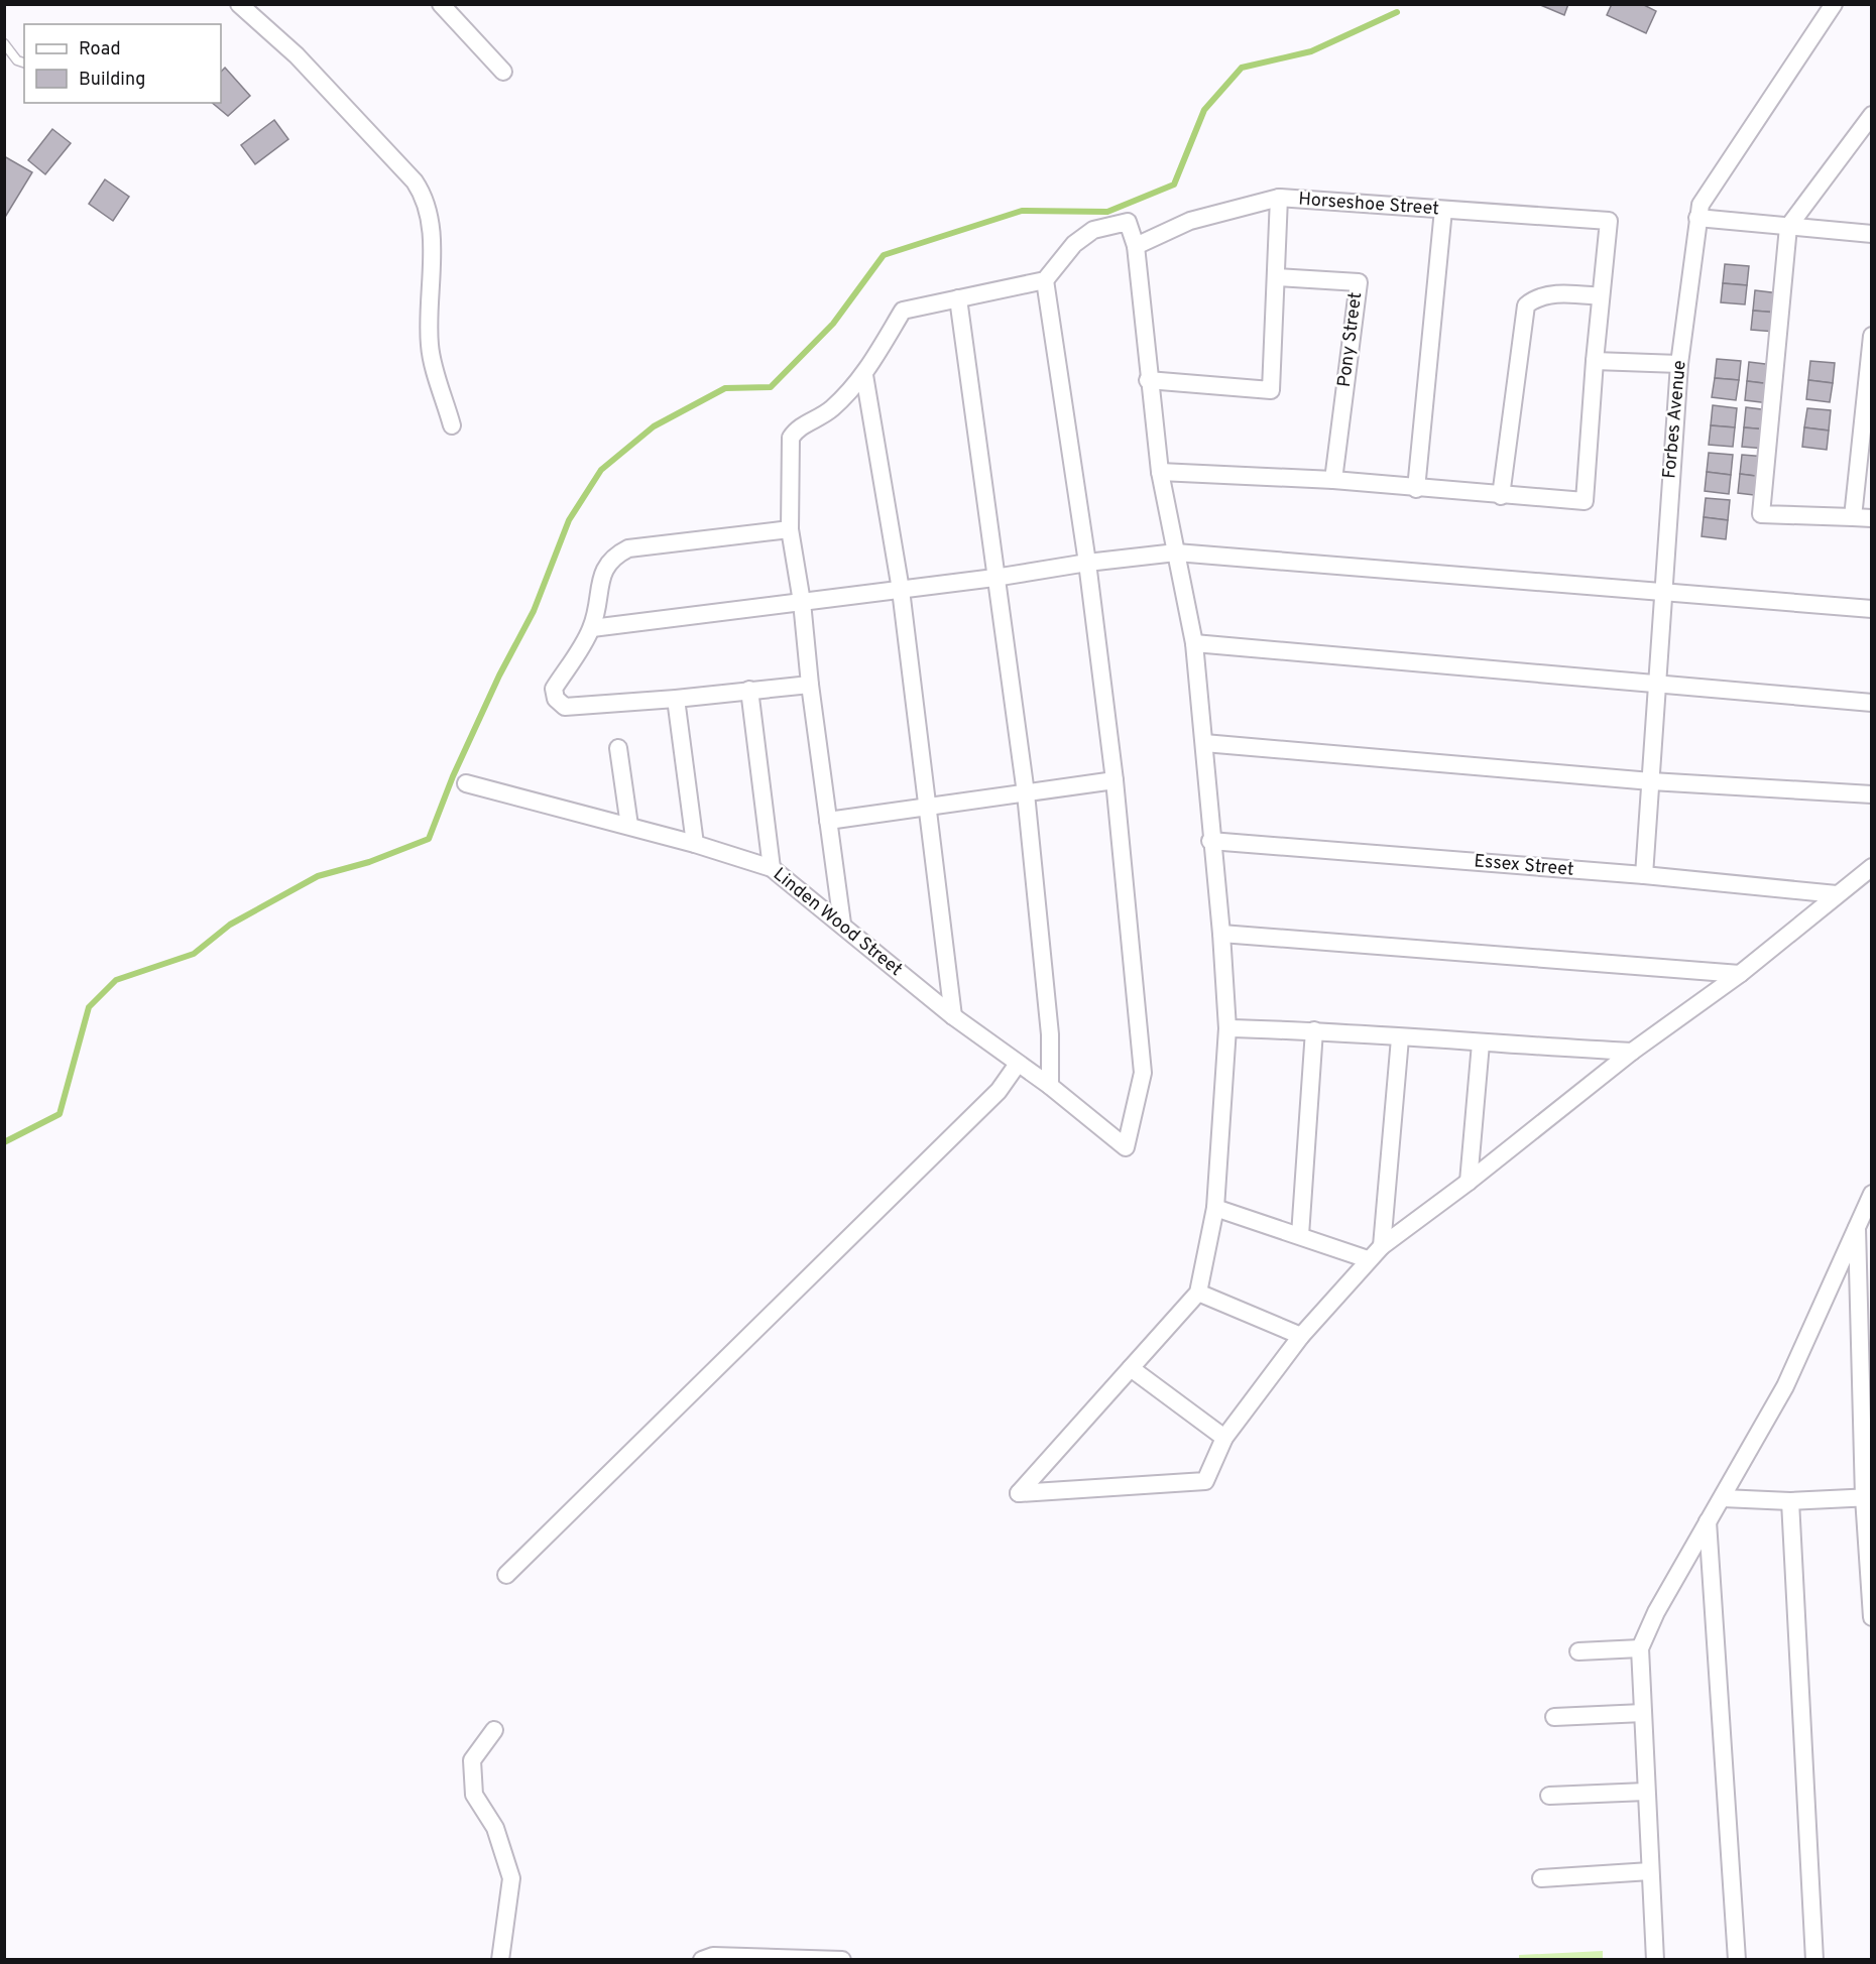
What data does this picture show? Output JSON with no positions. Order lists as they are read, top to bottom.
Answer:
{
  "streets": {
    "street": [
      "Horseshoe Street",
      "Pony Street",
      "Forbes Avenue",
      "Essex Street",
      "Linden Wood Street"
    ]
  },
  "crossings": [
    ["Forbes Avenue", "Essex Street"]
  ],
  "legend": ["Road", "Building"]
}
